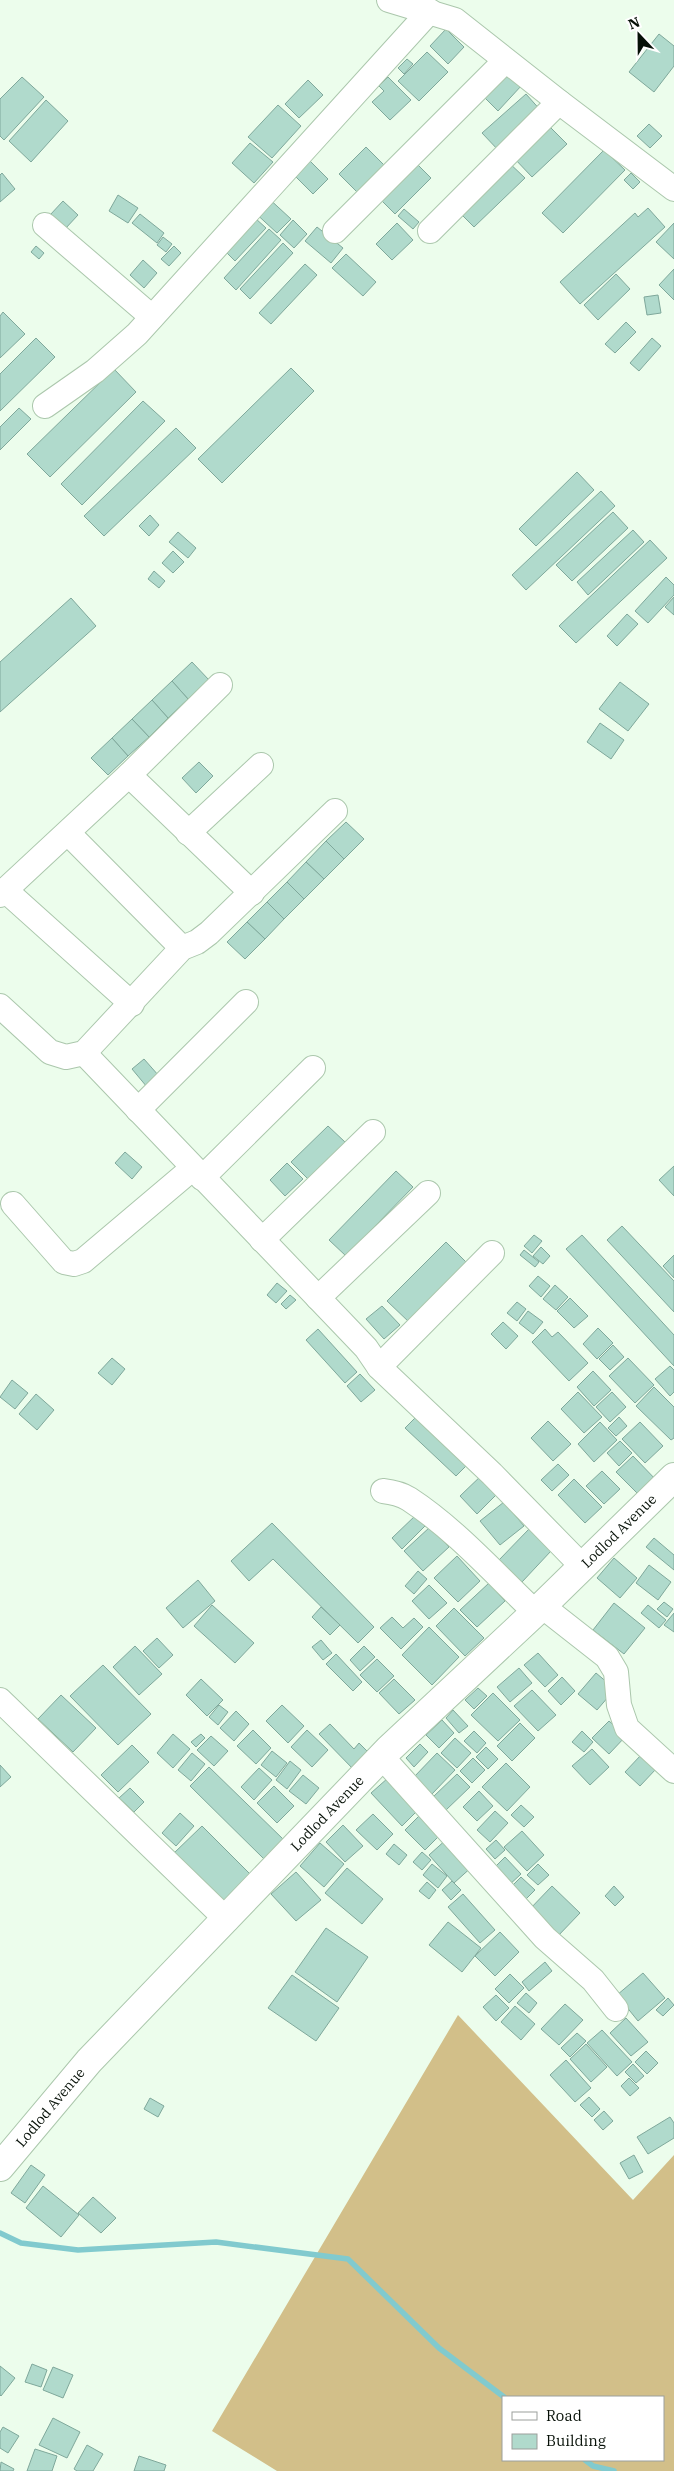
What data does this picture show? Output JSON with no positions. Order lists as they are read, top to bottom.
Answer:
{
  "streets": {
    "main road": ["Lodlod Avenue"]
  },
  "legend": ["Road", "Building"],
  "north": "top"
}
